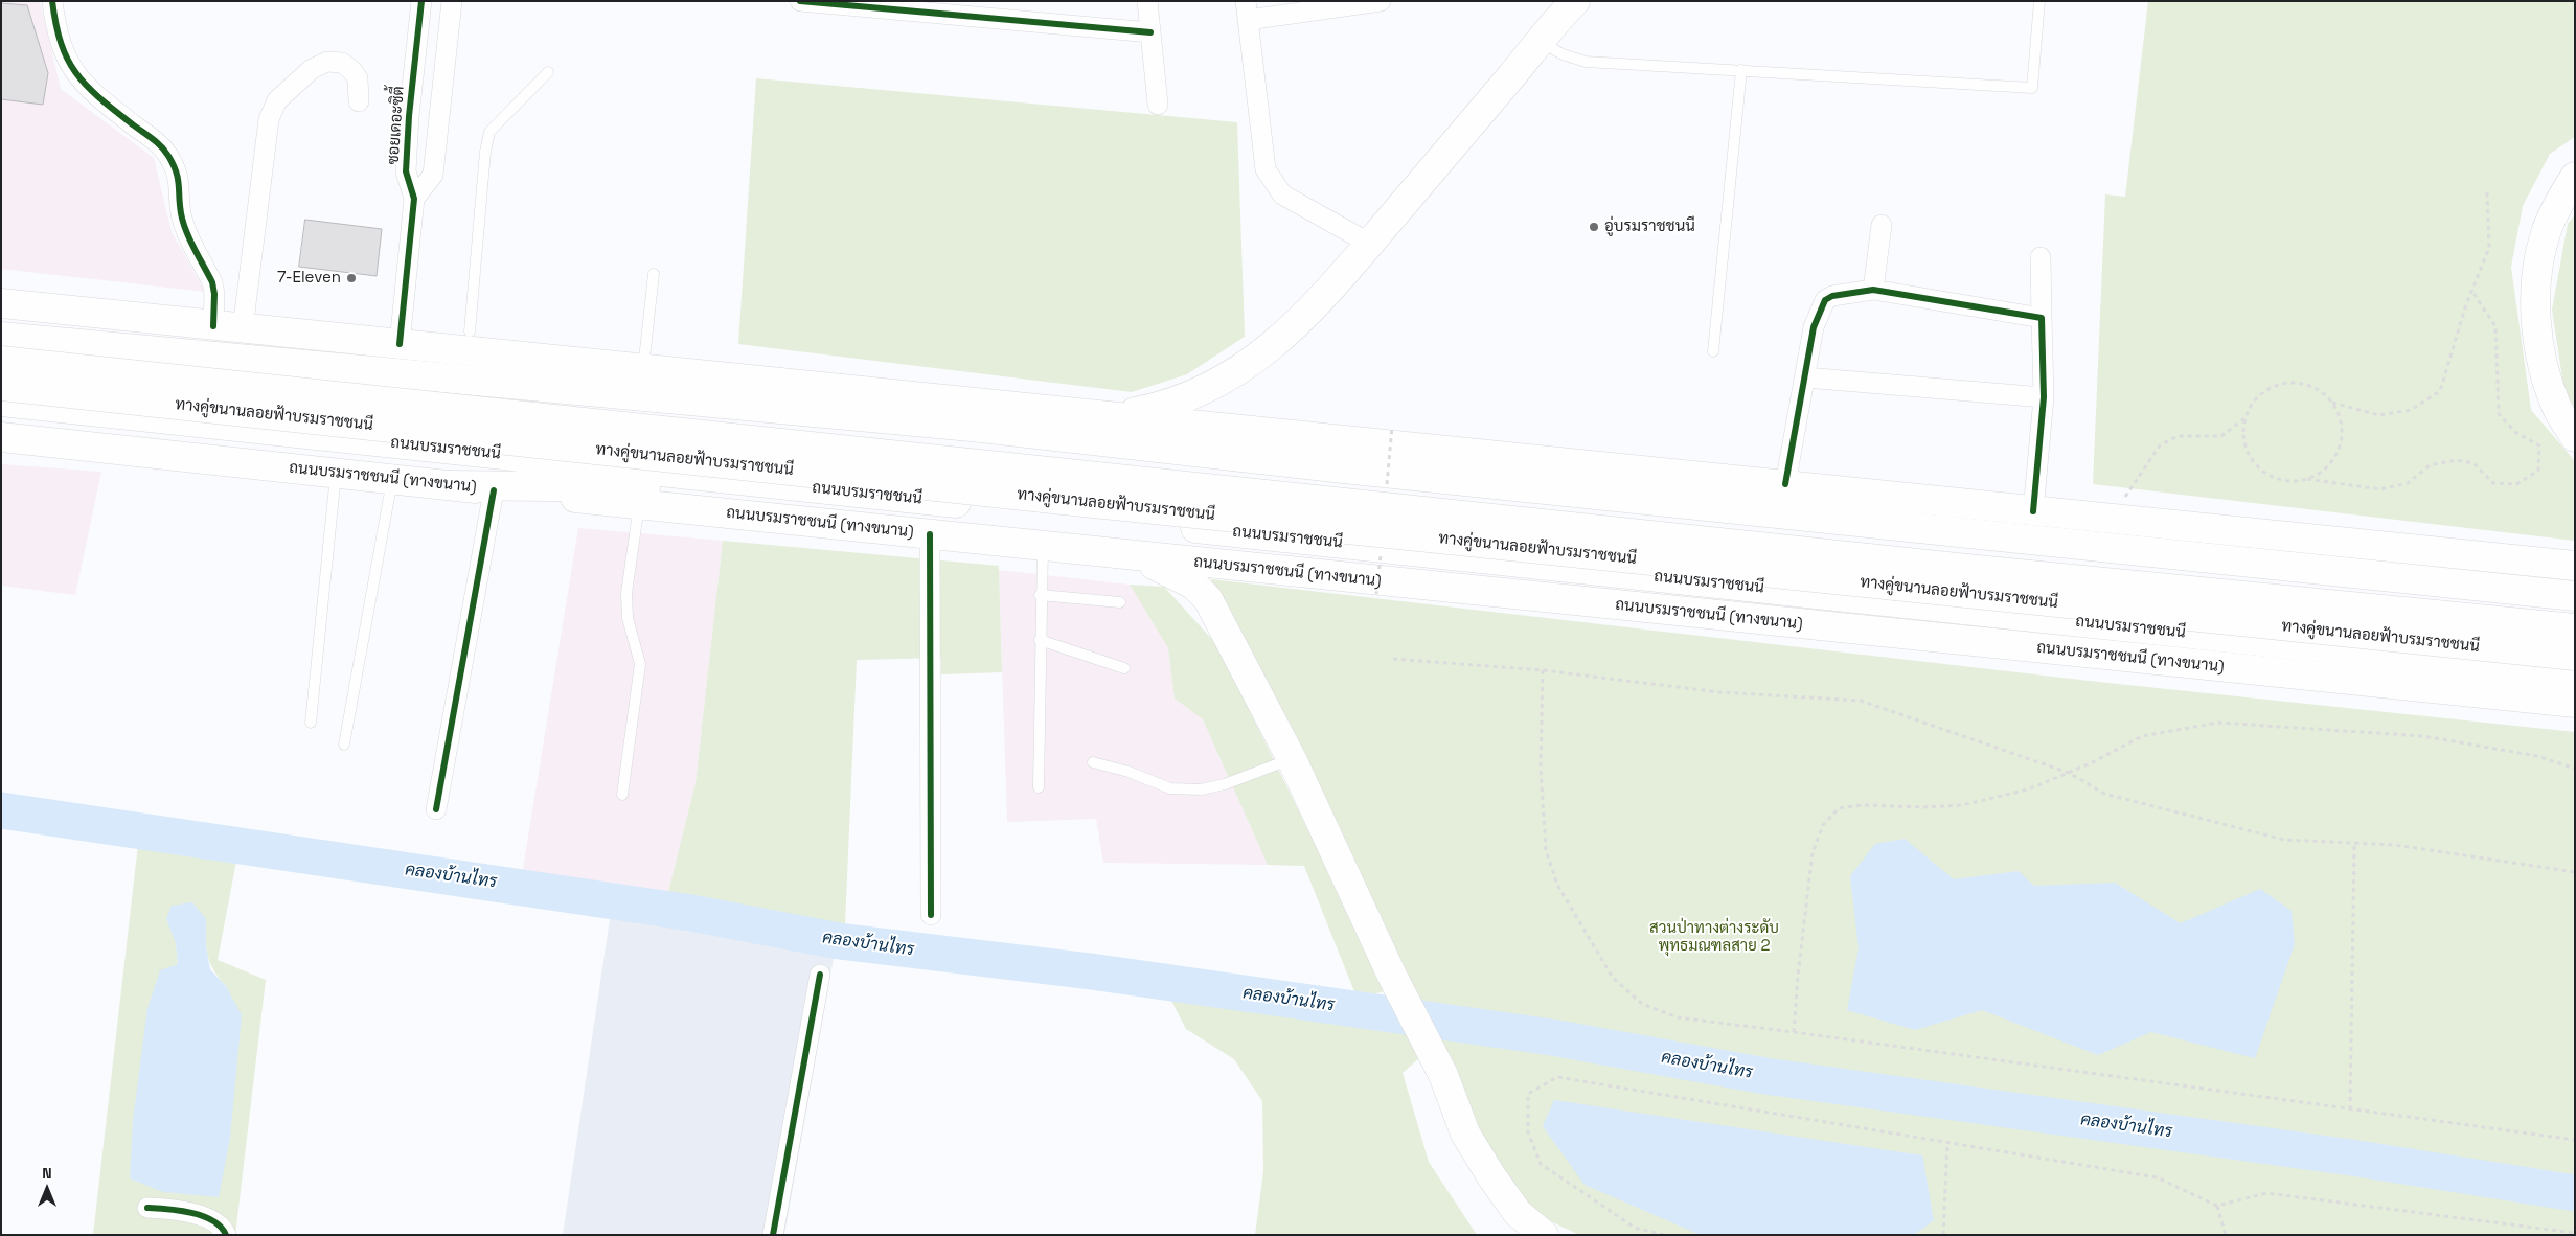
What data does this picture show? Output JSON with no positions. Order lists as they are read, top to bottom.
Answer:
{
  "streets": {
    "main road": ["ทางคู่ขนานลอยฟ้าบรมราชชนนี", "ถนนบรมราชชนนี", "ถนนบรมราชชนนี (ทางขนาน)"],
    "street": ["ซอยเดอะซิตี้"]
  },
  "water": ["คลองบ้านไทร"],
  "parks": ["สวนป่าทางต่างระดับ พุทธมณฑลสาย 2"],
  "places": ["อู่บรมราชชนนี", "7-Eleven"],
  "north": "top"
}
